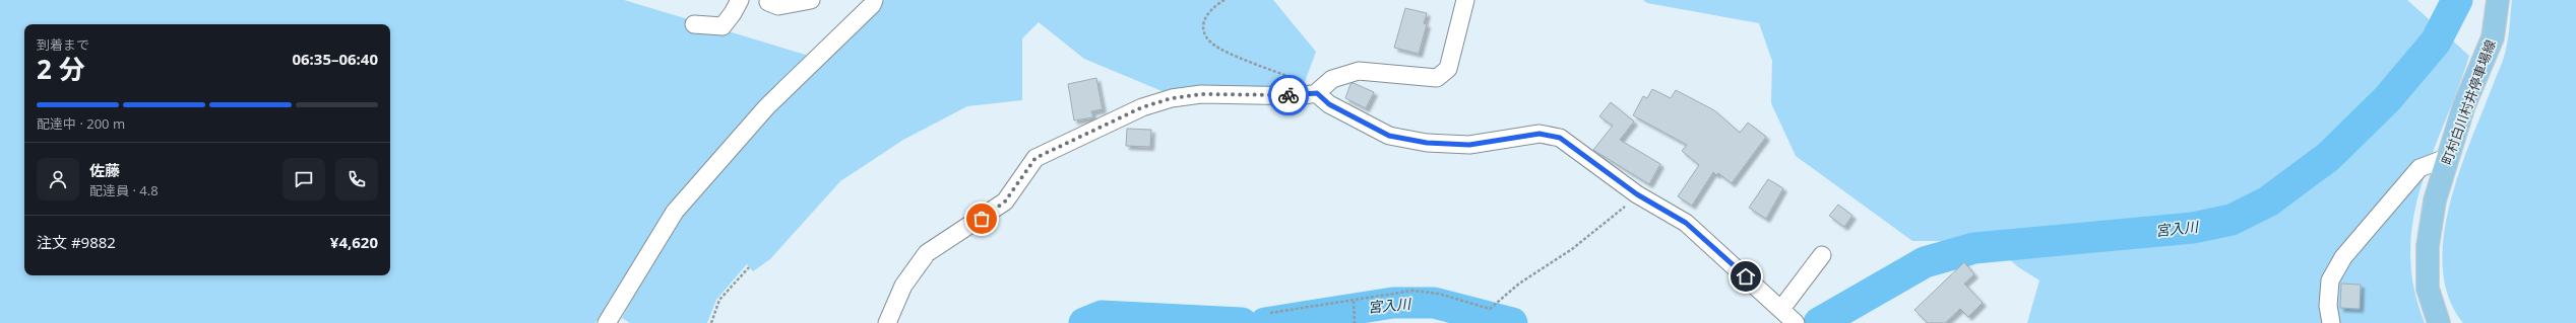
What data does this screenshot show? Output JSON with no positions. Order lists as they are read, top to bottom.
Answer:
{
  "streets": {
    "main road": ["町村白川村井停車場線"]
  },
  "water": ["宮入川"],
  "page": {
    "heading": ["2 分", "到着まで", "06:35–06:40"],
    "panel": [
      "佐藤",
      "配達員 · 4.8",
      "注文 #9882",
      "¥4,620"
    ],
    "bar": "配達中 · 200 m"
  }
}
